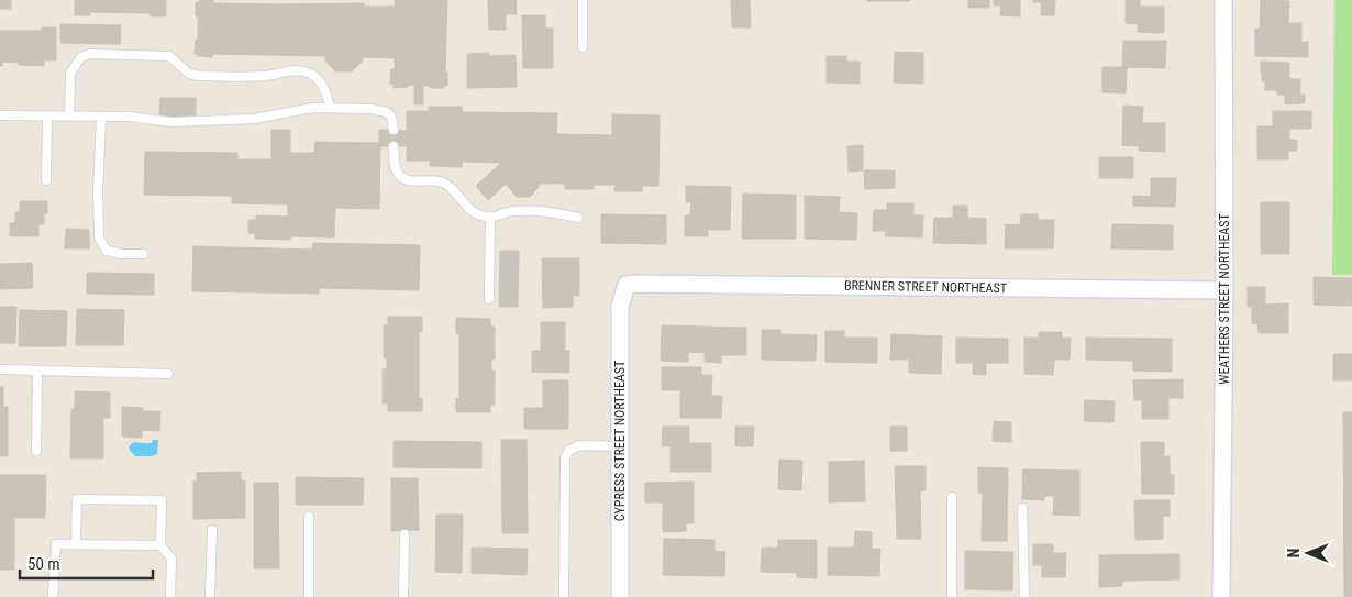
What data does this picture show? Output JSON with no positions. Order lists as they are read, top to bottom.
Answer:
{
  "streets": {
    "street": ["BRENNER STREET NORTHEAST", "WEATHERS STREET NORTHEAST", "CYPRESS STREET NORTHEAST"]
  },
  "crossings": [
    ["BRENNER STREET NORTHEAST", "WEATHERS STREET NORTHEAST"],
    ["BRENNER STREET NORTHEAST", "CYPRESS STREET NORTHEAST"]
  ],
  "scale_bar": "50 m",
  "north": "left"
}
